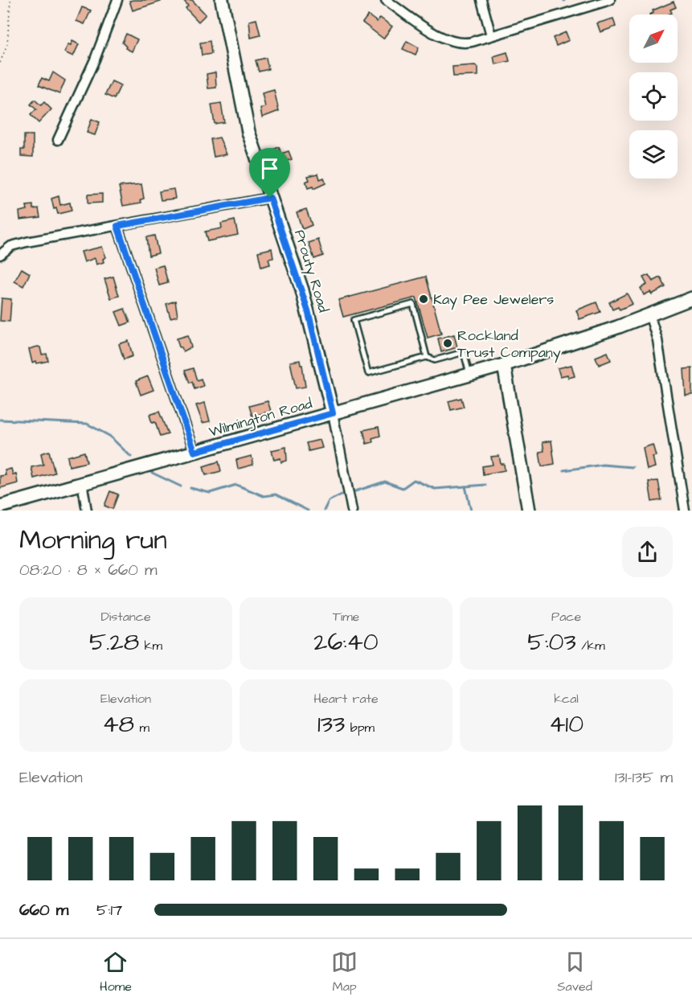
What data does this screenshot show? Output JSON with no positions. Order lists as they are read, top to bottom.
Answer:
{
  "streets": {
    "main road": ["Prouty Road", "Wilmington Road"]
  },
  "crossings": [
    ["Prouty Road", "Wilmington Road"]
  ],
  "places": ["Kay Pee Jewelers", "Rockland Trust Company"],
  "north": "top right",
  "page": {
    "heading": ["Morning run", "08:20 · 8 × 660 m"],
    "stats": [
      ["Distance", "5.28 km"],
      ["Time", "26:40"],
      ["Pace", "5:03 /km"],
      ["Elevation", "48 m"],
      ["Heart rate", "133 bpm"],
      ["kcal", "410"]
    ],
    "chart": ["Elevation", "131–135 m"],
    "list": [
      {
        "name": "660 m",
        "note": "5:17"
      }
    ],
    "tabs": ["Home", "Map", "Saved"]
  }
}
